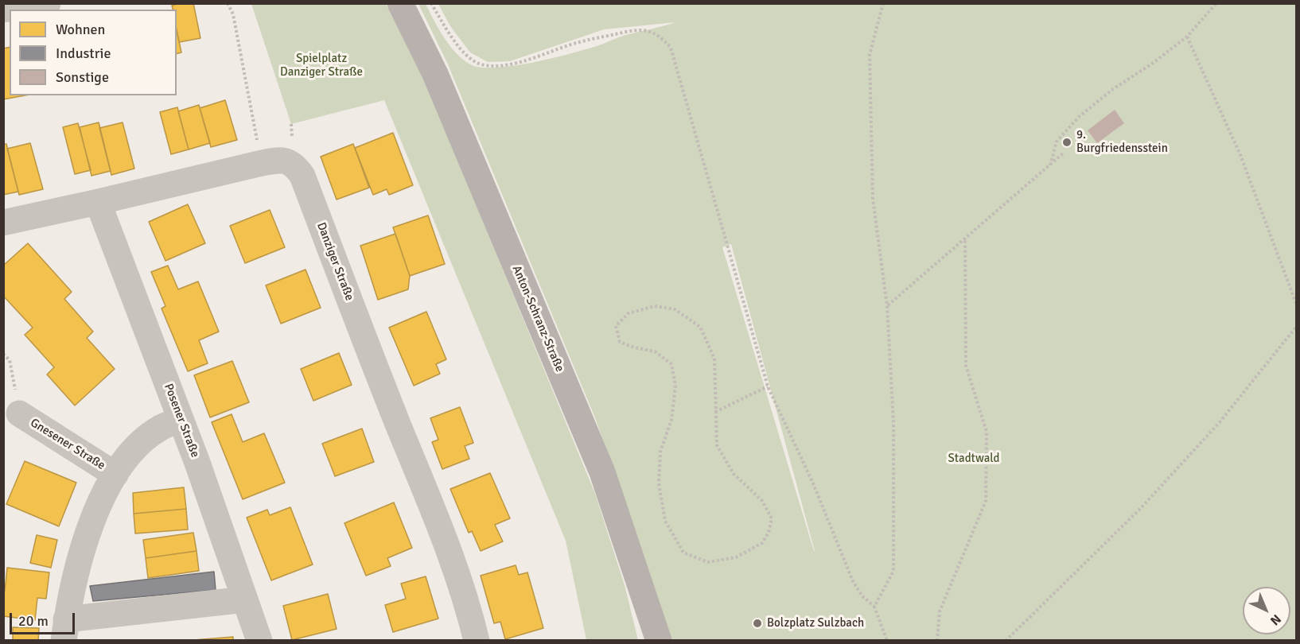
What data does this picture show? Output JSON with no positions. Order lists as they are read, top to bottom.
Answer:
{
  "streets": {
    "main road": ["Anton-Schranz-Straße"],
    "street": ["Danziger Straße", "Posener Straße", "Gnesener Straße"]
  },
  "crossings": [
    ["Danziger Straße", "Posener Straße"],
    ["Posener Straße", "Gnesener Straße"]
  ],
  "parks": ["Spielplatz Danziger Straße", "Stadtwald"],
  "places": ["9. Burgfriedensstein", "Bolzplatz Sulzbach"],
  "legend": ["Wohnen", "Industrie", "Sonstige"],
  "scale_bar": "20 m",
  "north": "bottom right"
}
